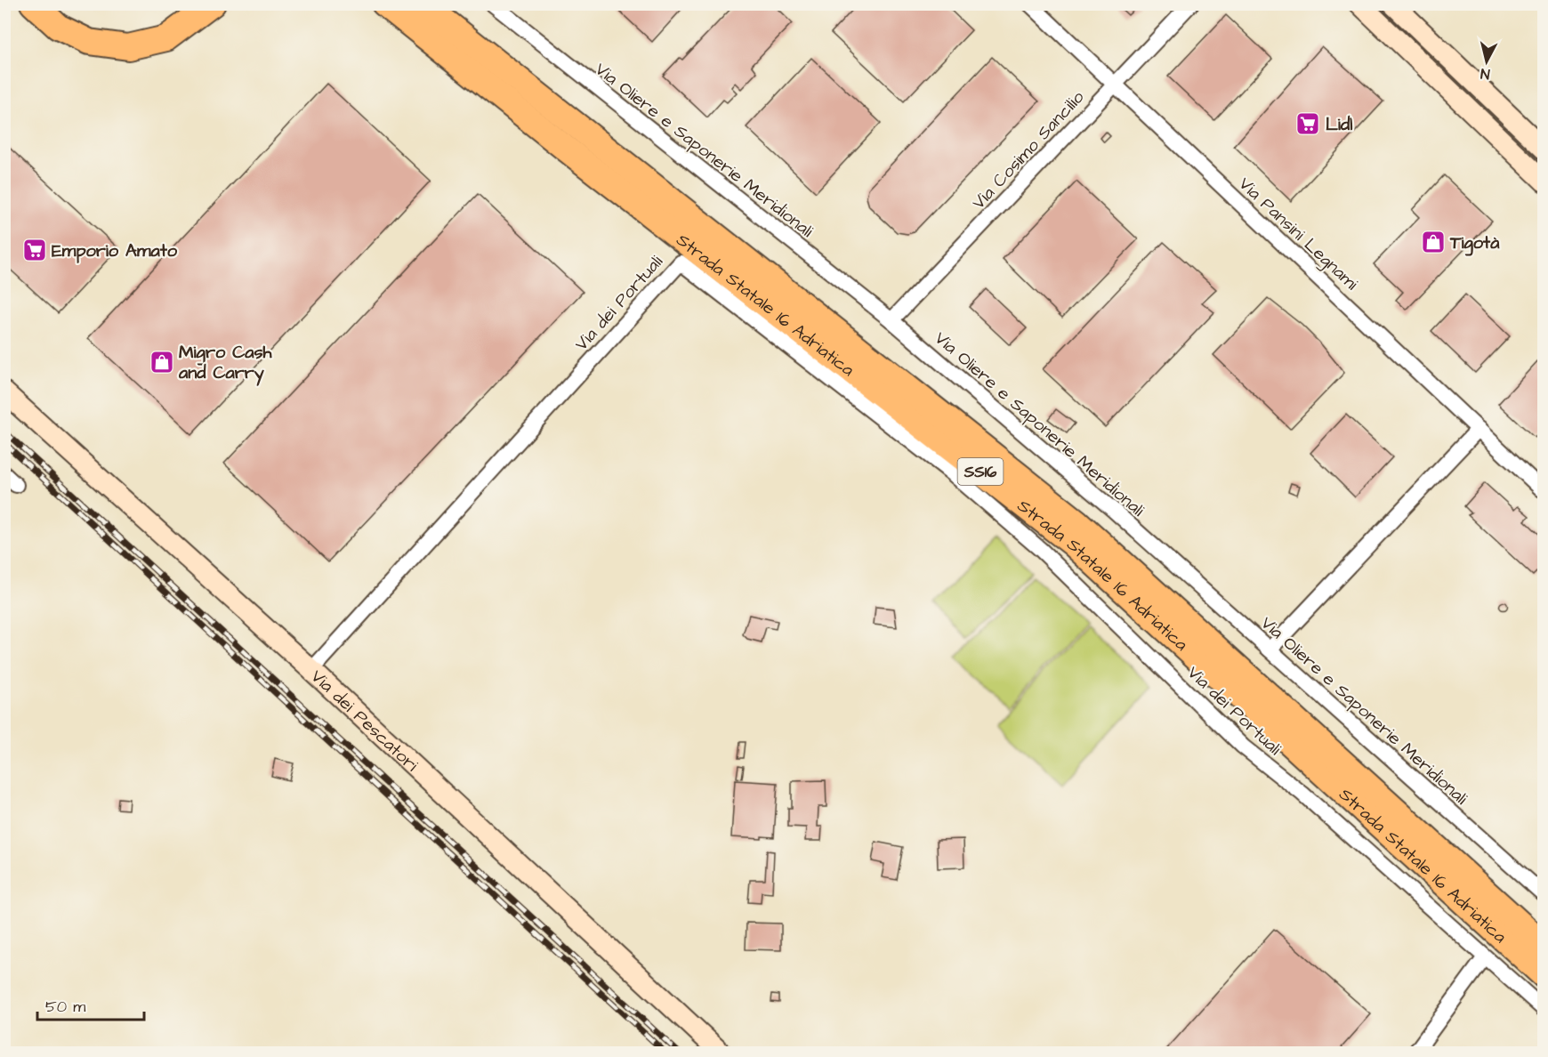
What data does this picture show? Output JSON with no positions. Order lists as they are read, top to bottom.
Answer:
{
  "streets": {
    "highway": ["Strada Statale 16 Adriatica", "SS16"],
    "street": [
      "Via Oliere e Saponerie Meridionali",
      "Via Cosimo Sancilio",
      "Via Pansini Legnami",
      "Via dei Portuali",
      "Via dei Pescatori"
    ]
  },
  "crossings": [
    ["Via Oliere e Saponerie Meridionali", "Via Cosimo Sancilio"],
    ["Via Cosimo Sancilio", "Via Pansini Legnami"],
    ["Via dei Portuali", "Via dei Pescatori"]
  ],
  "places": {
    "supermarket": ["Lidl", "Emporio Amato"],
    "shop": ["Tigotà", "Migro Cash and Carry"]
  },
  "scale_bar": "50 m",
  "north": "bottom"
}
